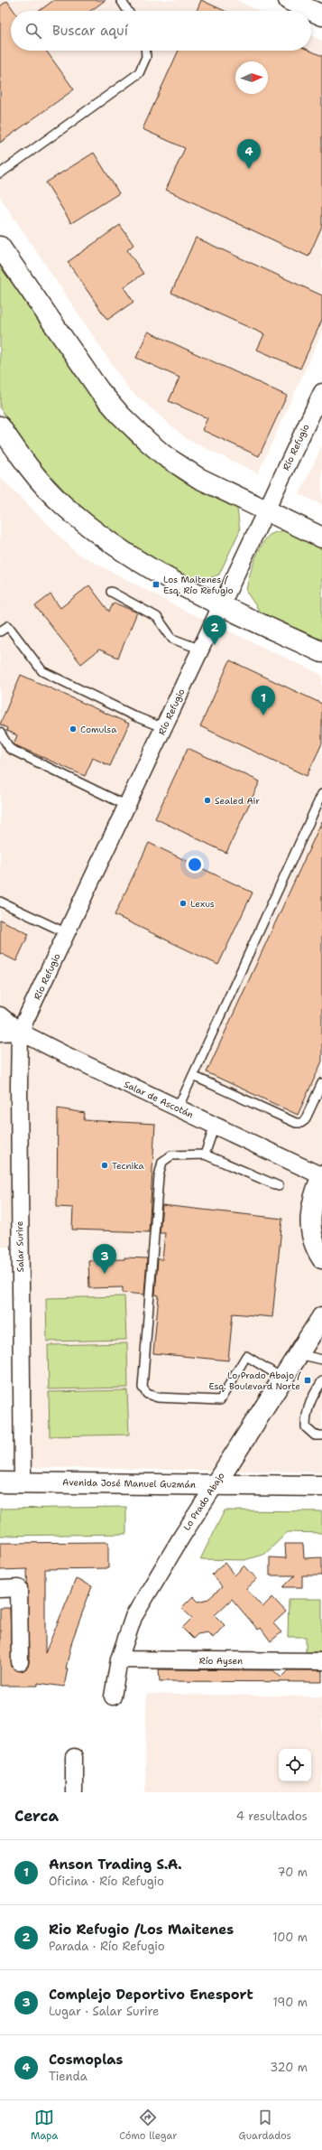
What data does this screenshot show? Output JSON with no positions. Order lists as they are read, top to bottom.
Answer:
{
  "streets": {
    "street": [
      "Río Refugio",
      "Salar de Ascotán",
      "Salar Surire",
      "Avenida José Manuel Guzmán",
      "Lo Prado Abajo",
      "Río Aysen"
    ]
  },
  "crossings": [
    ["Río Refugio", "Salar de Ascotán"],
    ["Río Refugio", "Salar Surire"],
    ["Salar de Ascotán", "Salar Surire"],
    ["Salar Surire", "Avenida José Manuel Guzmán"],
    ["Avenida José Manuel Guzmán", "Lo Prado Abajo"],
    ["Lo Prado Abajo", "Río Aysen"]
  ],
  "places": {
    "transit": ["Los Maitenes / Esq. Río Refugio", "Lo Prado Abajo / Esq. Boulevard Norte"],
    "other": [
      "Comulsa",
      "Sealed Air",
      "Lexus",
      "Tecnika"
    ]
  },
  "north": "right",
  "page": {
    "search": "Buscar aquí",
    "pins": [
      "4",
      "2",
      "1",
      "3"
    ],
    "heading": ["Cerca", "4 resultados"],
    "list": [
      {
        "mark": "1",
        "name": "Anson Trading S.A.",
        "note": "Oficina · Río Refugio",
        "value": "70 m"
      },
      {
        "mark": "2",
        "name": "Rio Refugio /Los Maitenes",
        "note": "Parada · Río Refugio",
        "value": "100 m"
      },
      {
        "mark": "3",
        "name": "Complejo Deportivo Enesport",
        "note": "Lugar · Salar Surire",
        "value": "190 m"
      },
      {
        "mark": "4",
        "name": "Cosmoplas",
        "note": "Tienda",
        "value": "320 m"
      }
    ],
    "nav": ["Mapa", "Cómo llegar", "Guardados"]
  }
}
